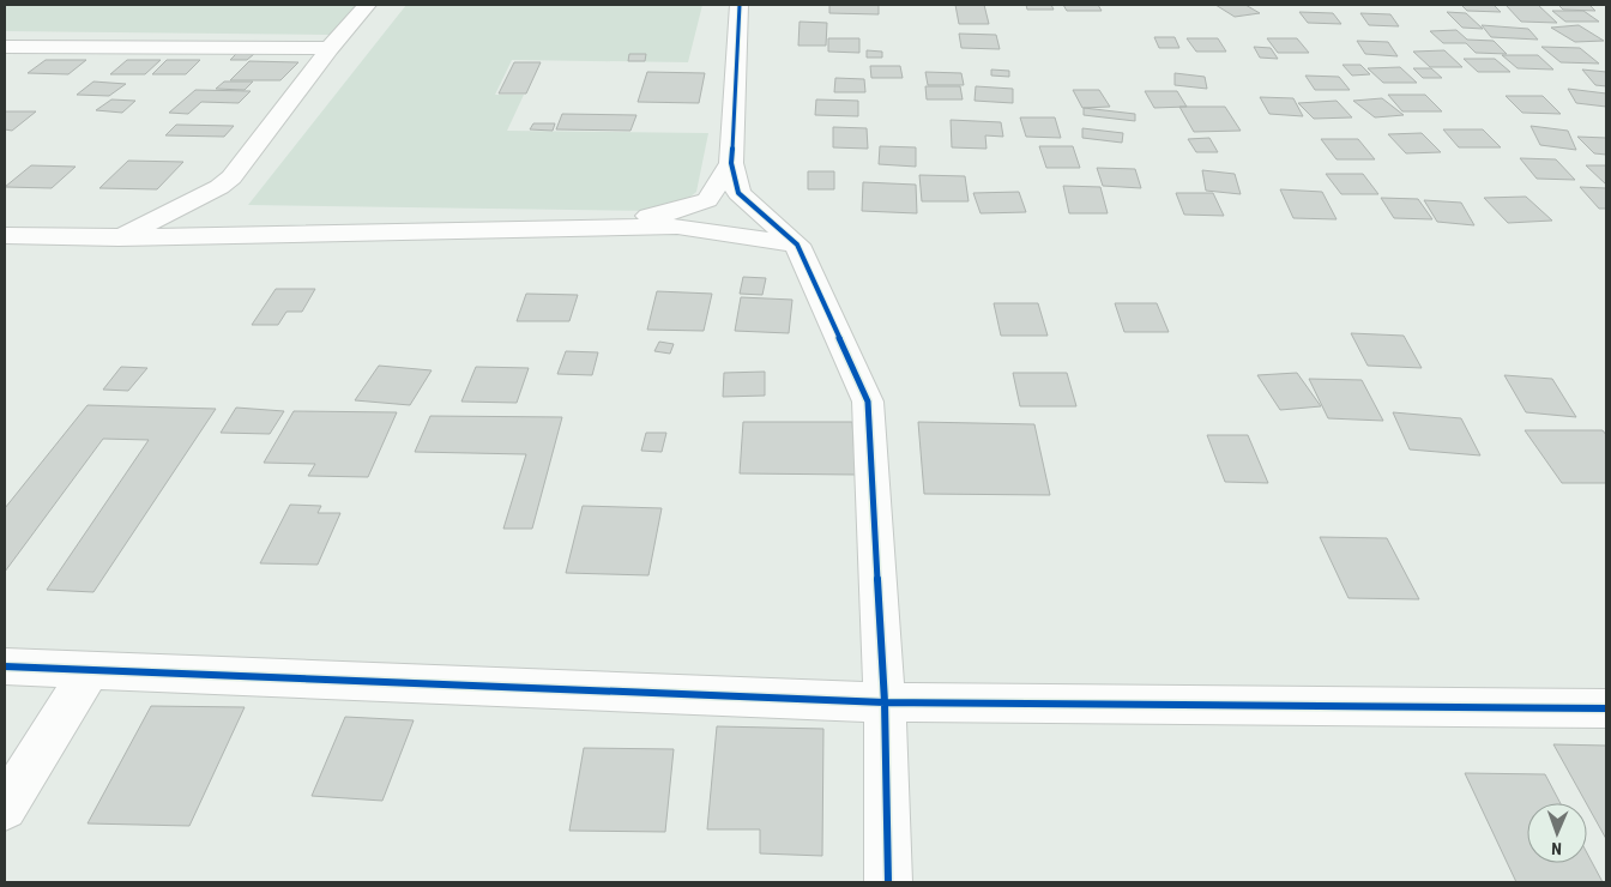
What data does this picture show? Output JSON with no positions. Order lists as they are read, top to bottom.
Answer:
{
  "north": "bottom"
}
